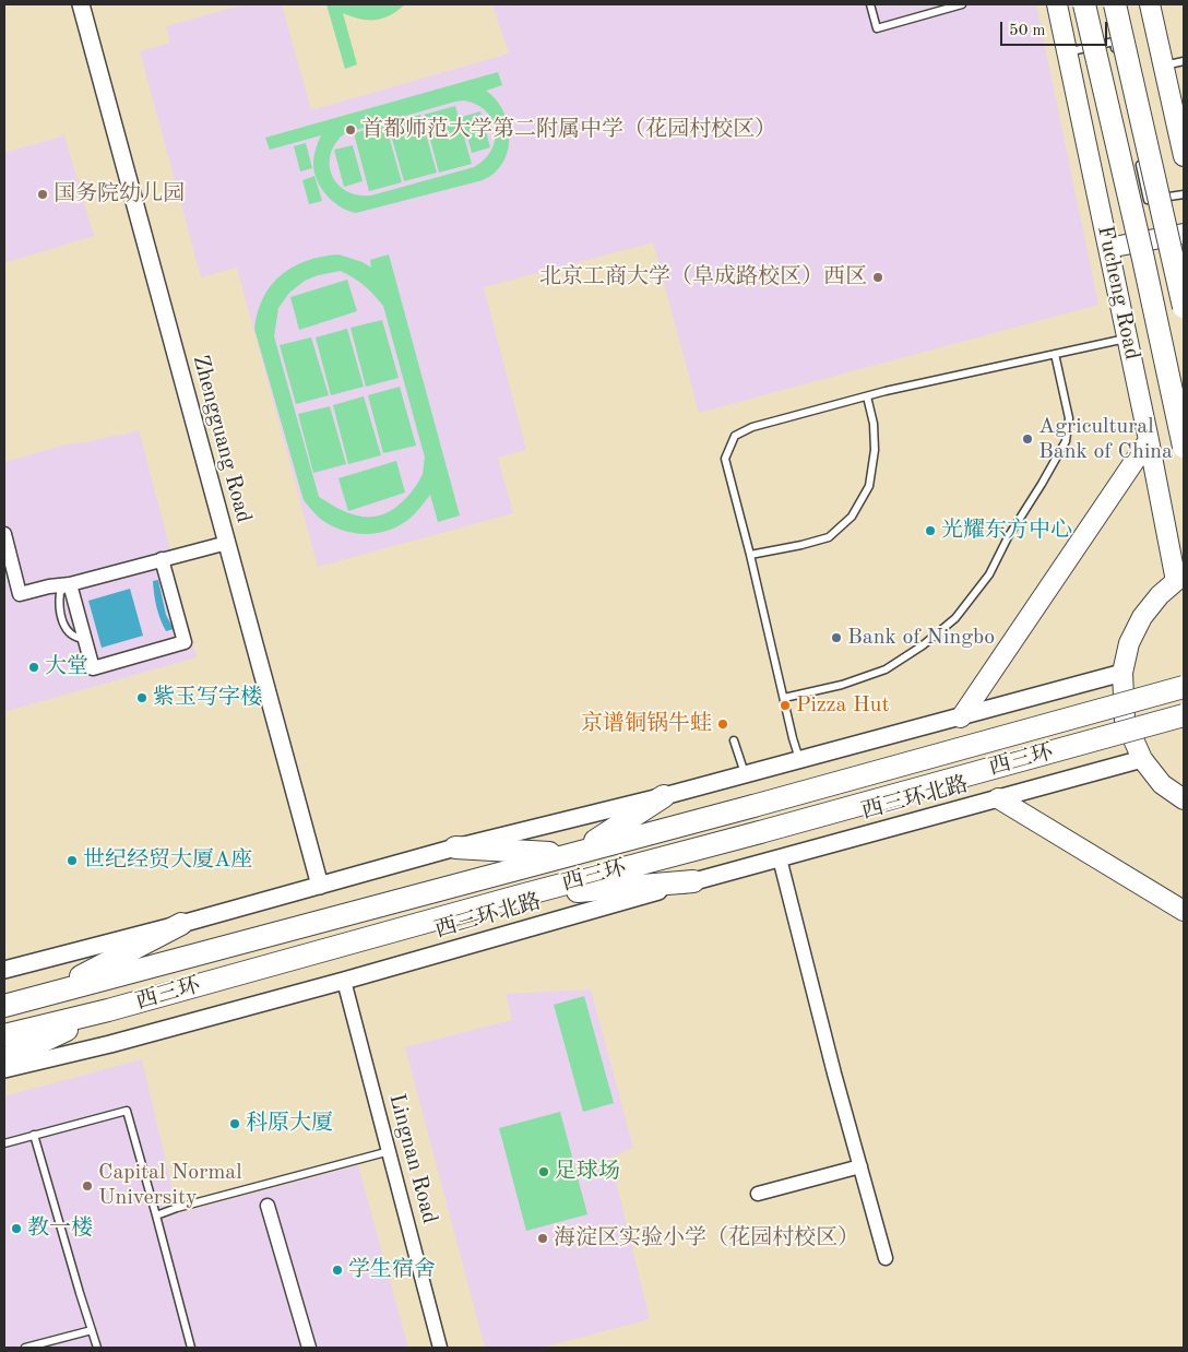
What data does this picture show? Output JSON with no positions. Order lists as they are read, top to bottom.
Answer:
{
  "streets": {
    "highway": ["Fucheng Road", "西三环"],
    "street": ["Zhengguang Road", "西三环北路", "Lingnan Road"]
  },
  "crossings": [
    ["西三环北路", "Lingnan Road"]
  ],
  "places": [
    "首都师范大学第二附属中学（花园村校区）",
    "国务院幼儿园",
    "北京工商大学（阜成路校区）西区",
    "Agricultural Bank of China",
    "光耀东方中心",
    "Bank of Ningbo",
    "大堂",
    "紫玉写字楼",
    "Pizza Hut",
    "京谱铜锅牛蛙",
    "世纪经贸大厦A座",
    "科原大厦",
    "足球场",
    "Capital Normal University",
    "教一楼",
    "海淀区实验小学（花园村校区）",
    "学生宿舍"
  ],
  "scale_bar": "50 m"
}
